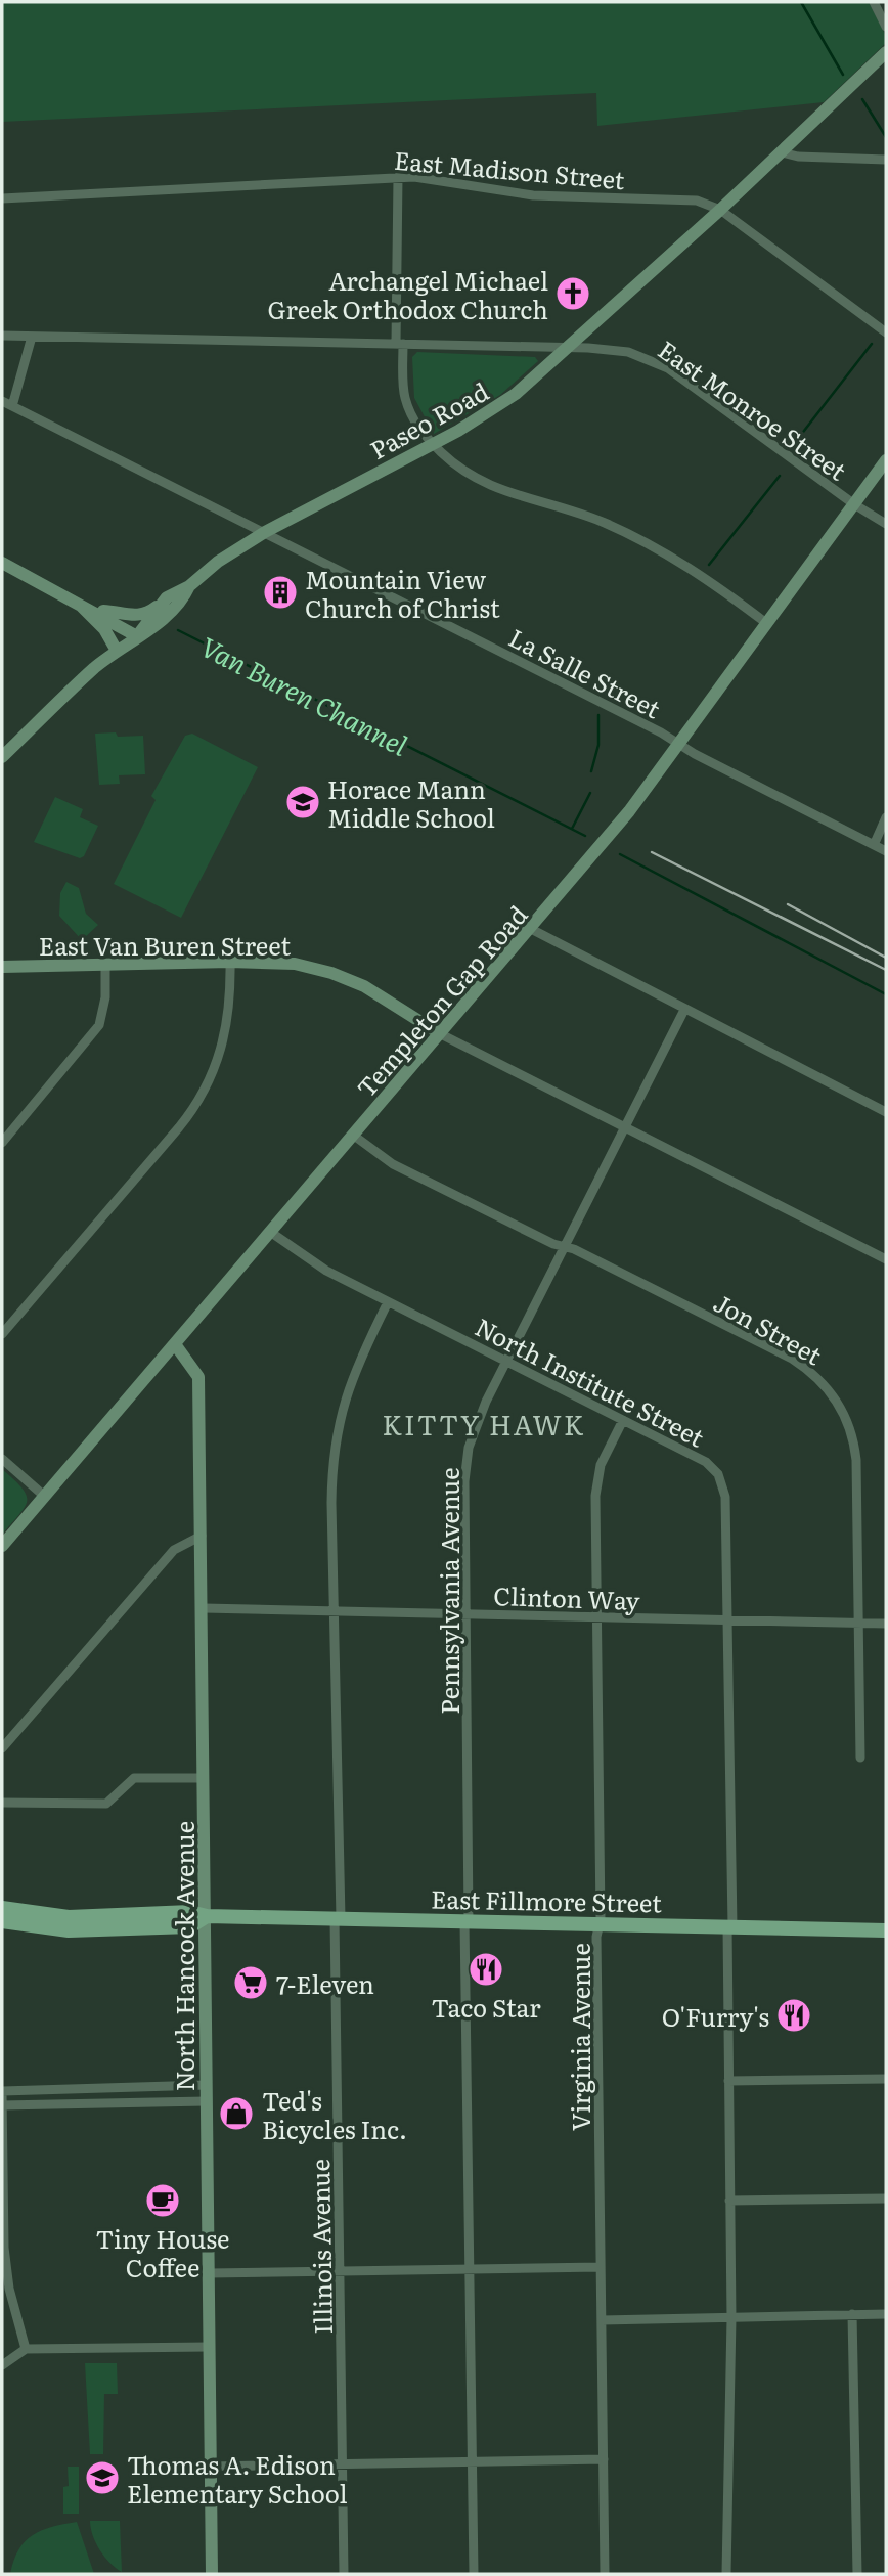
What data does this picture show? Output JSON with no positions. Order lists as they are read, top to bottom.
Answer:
{
  "streets": {
    "main road": ["East Fillmore Street"],
    "street": [
      "East Madison Street",
      "East Monroe Street",
      "Paseo Road",
      "La Salle Street",
      "East Van Buren Street",
      "Templeton Gap Road",
      "Jon Street",
      "North Institute Street",
      "Pennsylvania Avenue",
      "Clinton Way",
      "North Hancock Avenue",
      "Virginia Avenue",
      "Illinois Avenue"
    ]
  },
  "crossings": [
    ["East Madison Street", "Paseo Road"],
    ["East Monroe Street", "Paseo Road"],
    ["East Monroe Street", "Templeton Gap Road"],
    ["Paseo Road", "La Salle Street"],
    ["La Salle Street", "Templeton Gap Road"],
    ["East Van Buren Street", "Templeton Gap Road"],
    ["Templeton Gap Road", "Jon Street"],
    ["Templeton Gap Road", "North Institute Street"],
    ["Templeton Gap Road", "North Hancock Avenue"],
    ["Jon Street", "Pennsylvania Avenue"],
    ["Jon Street", "Clinton Way"],
    ["North Institute Street", "Pennsylvania Avenue"],
    ["North Institute Street", "Clinton Way"],
    ["North Institute Street", "East Fillmore Street"],
    ["North Institute Street", "Virginia Avenue"],
    ["North Institute Street", "Illinois Avenue"],
    ["Pennsylvania Avenue", "Clinton Way"],
    ["Pennsylvania Avenue", "East Fillmore Street"],
    ["Clinton Way", "North Hancock Avenue"],
    ["Clinton Way", "Virginia Avenue"],
    ["Clinton Way", "Illinois Avenue"],
    ["East Fillmore Street", "North Hancock Avenue"],
    ["East Fillmore Street", "Virginia Avenue"],
    ["East Fillmore Street", "Illinois Avenue"]
  ],
  "districts": ["KITTY HAWK"],
  "water": ["Van Buren Channel"],
  "places": {
    "church": ["Archangel Michael Greek Orthodox Church"],
    "building": ["Mountain View Church of Christ"],
    "school or university": ["Horace Mann Middle School", "Thomas A. Edison Elementary School"],
    "restaurant": ["Taco Star", "O'Furry's"],
    "supermarket": ["7-Eleven"],
    "shop": ["Ted's Bicycles Inc."],
    "cafe": ["Tiny House Coffee"]
  }
}
